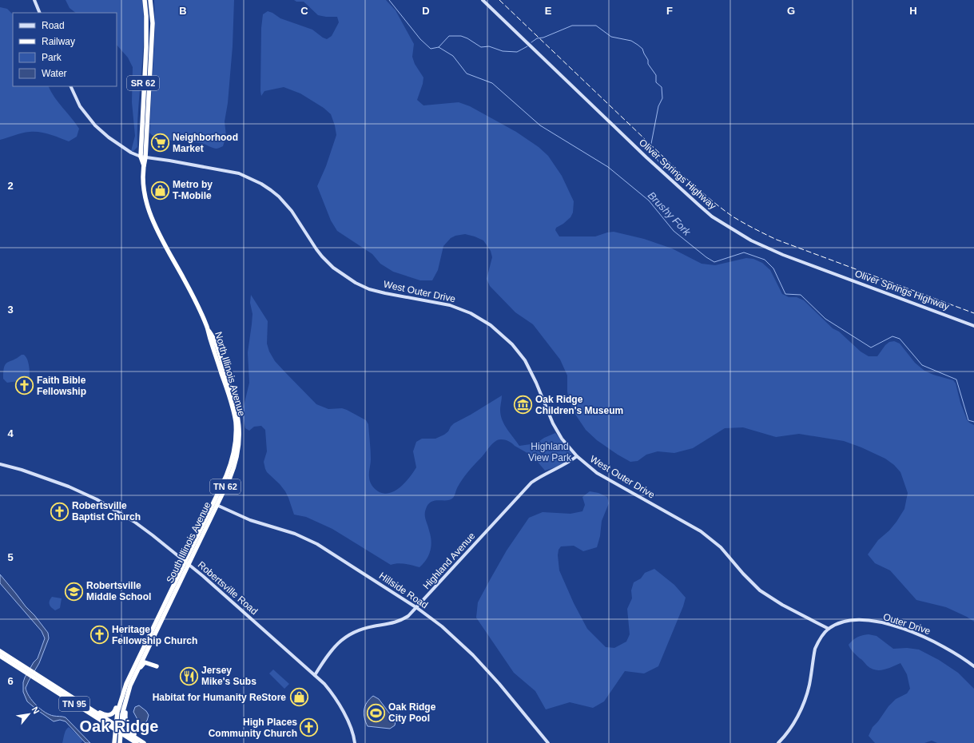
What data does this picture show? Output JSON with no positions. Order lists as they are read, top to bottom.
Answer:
{
  "streets": {
    "highway": [
      "SR 62",
      "North Illinois Avenue",
      "TN 62",
      "South Illinois Avenue",
      "TN 95"
    ],
    "street": [
      "Oliver Springs Highway",
      "West Outer Drive",
      "Highland Avenue",
      "Robertsville Road",
      "Hillside Road",
      "Outer Drive"
    ]
  },
  "crossings": [
    ["SR 62", "West Outer Drive"],
    ["SR 62", "North Illinois Avenue"],
    ["West Outer Drive", "Highland Avenue"],
    ["West Outer Drive", "Outer Drive"],
    ["North Illinois Avenue", "TN 62"],
    ["North Illinois Avenue", "South Illinois Avenue"],
    ["North Illinois Avenue", "Robertsville Road"],
    ["North Illinois Avenue", "Hillside Road"],
    ["North Illinois Avenue", "TN 95"],
    ["TN 62", "TN 95"],
    ["South Illinois Avenue", "Robertsville Road"],
    ["South Illinois Avenue", "TN 95"],
    ["Highland Avenue", "Robertsville Road"],
    ["Highland Avenue", "Hillside Road"]
  ],
  "districts": ["Oak Ridge"],
  "water": ["Brushy Fork"],
  "parks": ["Highland View Park"],
  "places": {
    "supermarket": ["Neighborhood Market"],
    "shop": ["Metro by T-Mobile", "Habitat for Humanity ReStore"],
    "church": [
      "Faith Bible Fellowship",
      "Robertsville Baptist Church",
      "Heritage Fellowship Church",
      "High Places Community Church"
    ],
    "museum": ["Oak Ridge Children's Museum"],
    "school or university": ["Robertsville Middle School"],
    "restaurant": ["Jersey Mike's Subs"],
    "sports": ["Oak Ridge City Pool"]
  },
  "legend": [
    "Road",
    "Railway",
    "Park",
    "Water"
  ],
  "north": "top right",
  "grid": {
    "columns": [
      "B",
      "C",
      "D",
      "E",
      "F",
      "G",
      "H"
    ],
    "rows": [
      "2",
      "3",
      "4",
      "5",
      "6"
    ]
  }
}
